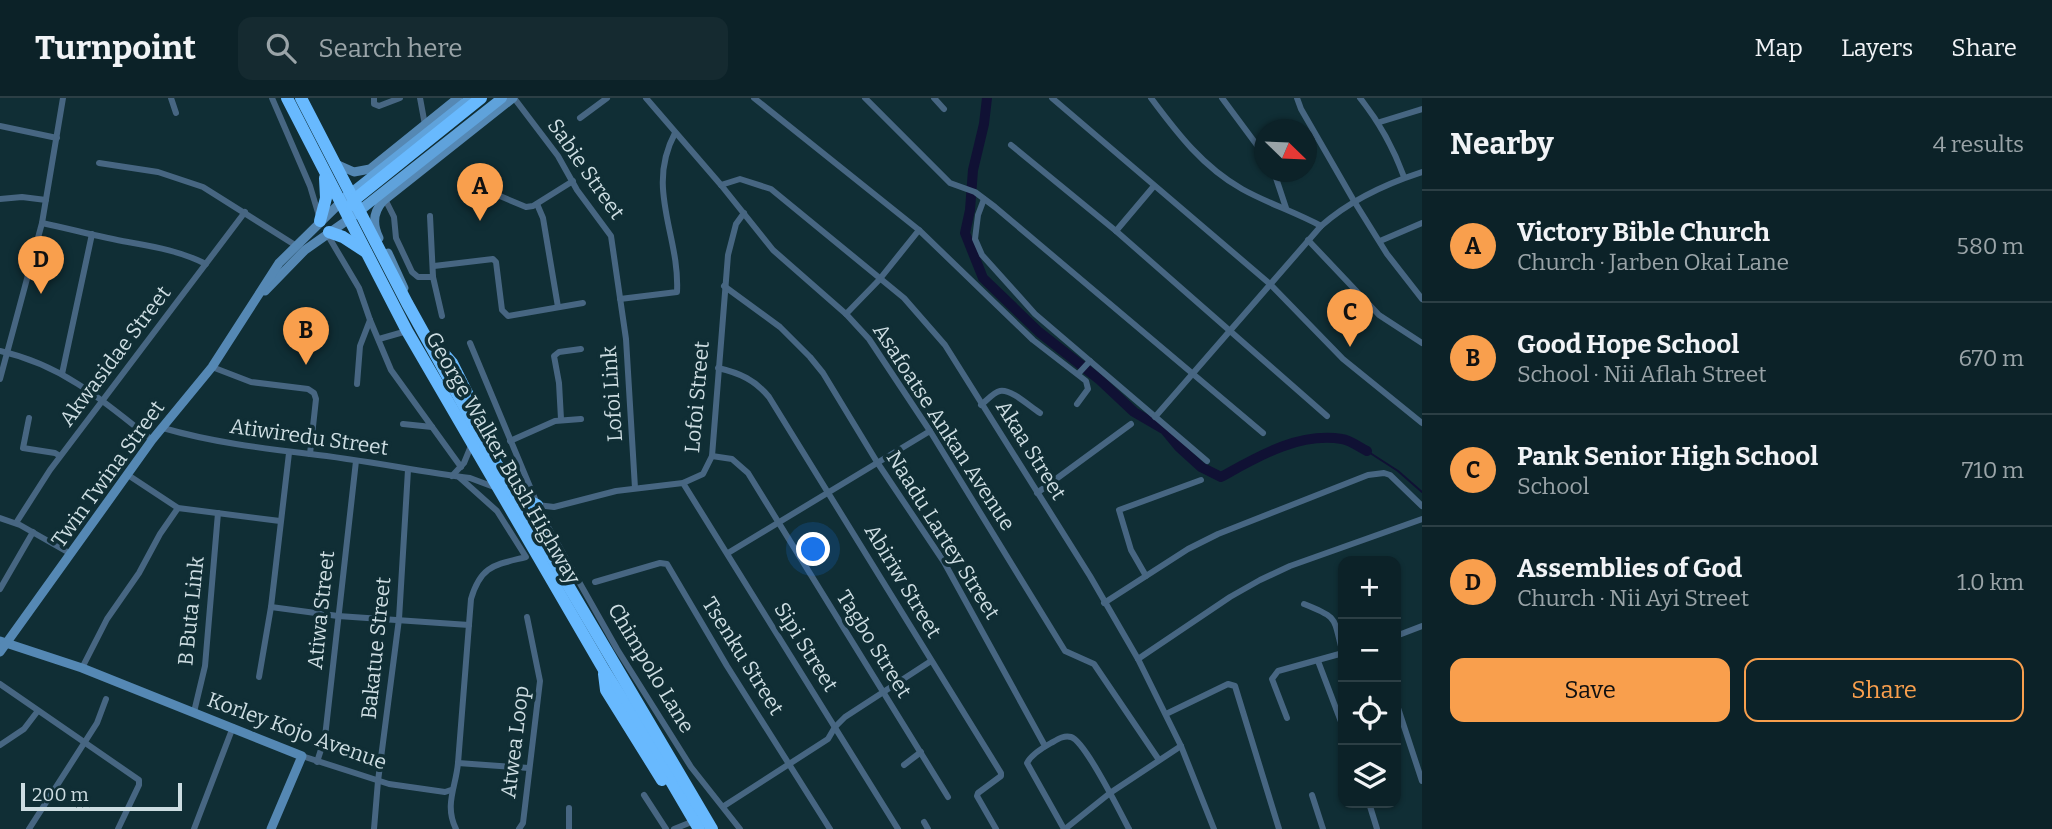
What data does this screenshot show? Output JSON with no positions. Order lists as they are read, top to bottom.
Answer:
{
  "streets": {
    "highway": ["George Walker Bush Highway"],
    "street": [
      "Sabie Street",
      "Akwasidae Street",
      "Lofoi Link",
      "Lofoi Street",
      "Asafoatse Ankan Avenue",
      "Atiwiredu Street",
      "Akaa Street",
      "Twin Twina Street",
      "Naadu Lartey Street",
      "Abiriw Street",
      "Atiwa Street",
      "B Buta Link",
      "Tagbo Street",
      "Sipi Street",
      "Bakatue Street",
      "Tsenku Street",
      "Chimpolo Lane",
      "Korley Kojo Avenue",
      "Atwea Loop"
    ]
  },
  "crossings": [
    ["Sabie Street", "Lofoi Link"],
    ["Lofoi Link", "Lofoi Street"],
    ["Lofoi Street", "Asafoatse Ankan Avenue"],
    ["Lofoi Street", "Naadu Lartey Street"],
    ["Lofoi Street", "Abiriw Street"],
    ["Lofoi Street", "Tagbo Street"],
    ["Lofoi Street", "Sipi Street"],
    ["Lofoi Street", "Chimpolo Lane"],
    ["Asafoatse Ankan Avenue", "Akaa Street"],
    ["Atiwiredu Street", "George Walker Bush Highway"],
    ["Atiwiredu Street", "Twin Twina Street"],
    ["Atiwiredu Street", "Atiwa Street"],
    ["Atiwiredu Street", "Bakatue Street"],
    ["George Walker Bush Highway", "Twin Twina Street"],
    ["Twin Twina Street", "Korley Kojo Avenue"],
    ["Atiwa Street", "Korley Kojo Avenue"],
    ["B Buta Link", "Korley Kojo Avenue"],
    ["Bakatue Street", "Korley Kojo Avenue"]
  ],
  "scale_bar": "200 m",
  "north": "bottom right",
  "page": {
    "header": "Turnpoint",
    "search": "Search here",
    "nav": ["Map", "Layers", "Share"],
    "heading": ["Nearby", "4 results"],
    "pins": [
      "A",
      "D",
      "C",
      "B"
    ],
    "list": [
      {
        "mark": "A",
        "name": "Victory Bible Church",
        "note": "Church · Jarben Okai Lane",
        "value": "580 m"
      },
      {
        "mark": "B",
        "name": "Good Hope School",
        "note": "School · Nii Aflah Street",
        "value": "670 m"
      },
      {
        "mark": "C",
        "name": "Pank Senior High School",
        "note": "School",
        "value": "710 m"
      },
      {
        "mark": "D",
        "name": "Assemblies of God",
        "note": "Church · Nii Ayi Street",
        "value": "1.0 km"
      }
    ],
    "map_buttons": ["+", "−"],
    "buttons": ["Save", "Share"],
    "scale": "200 m"
  }
}
